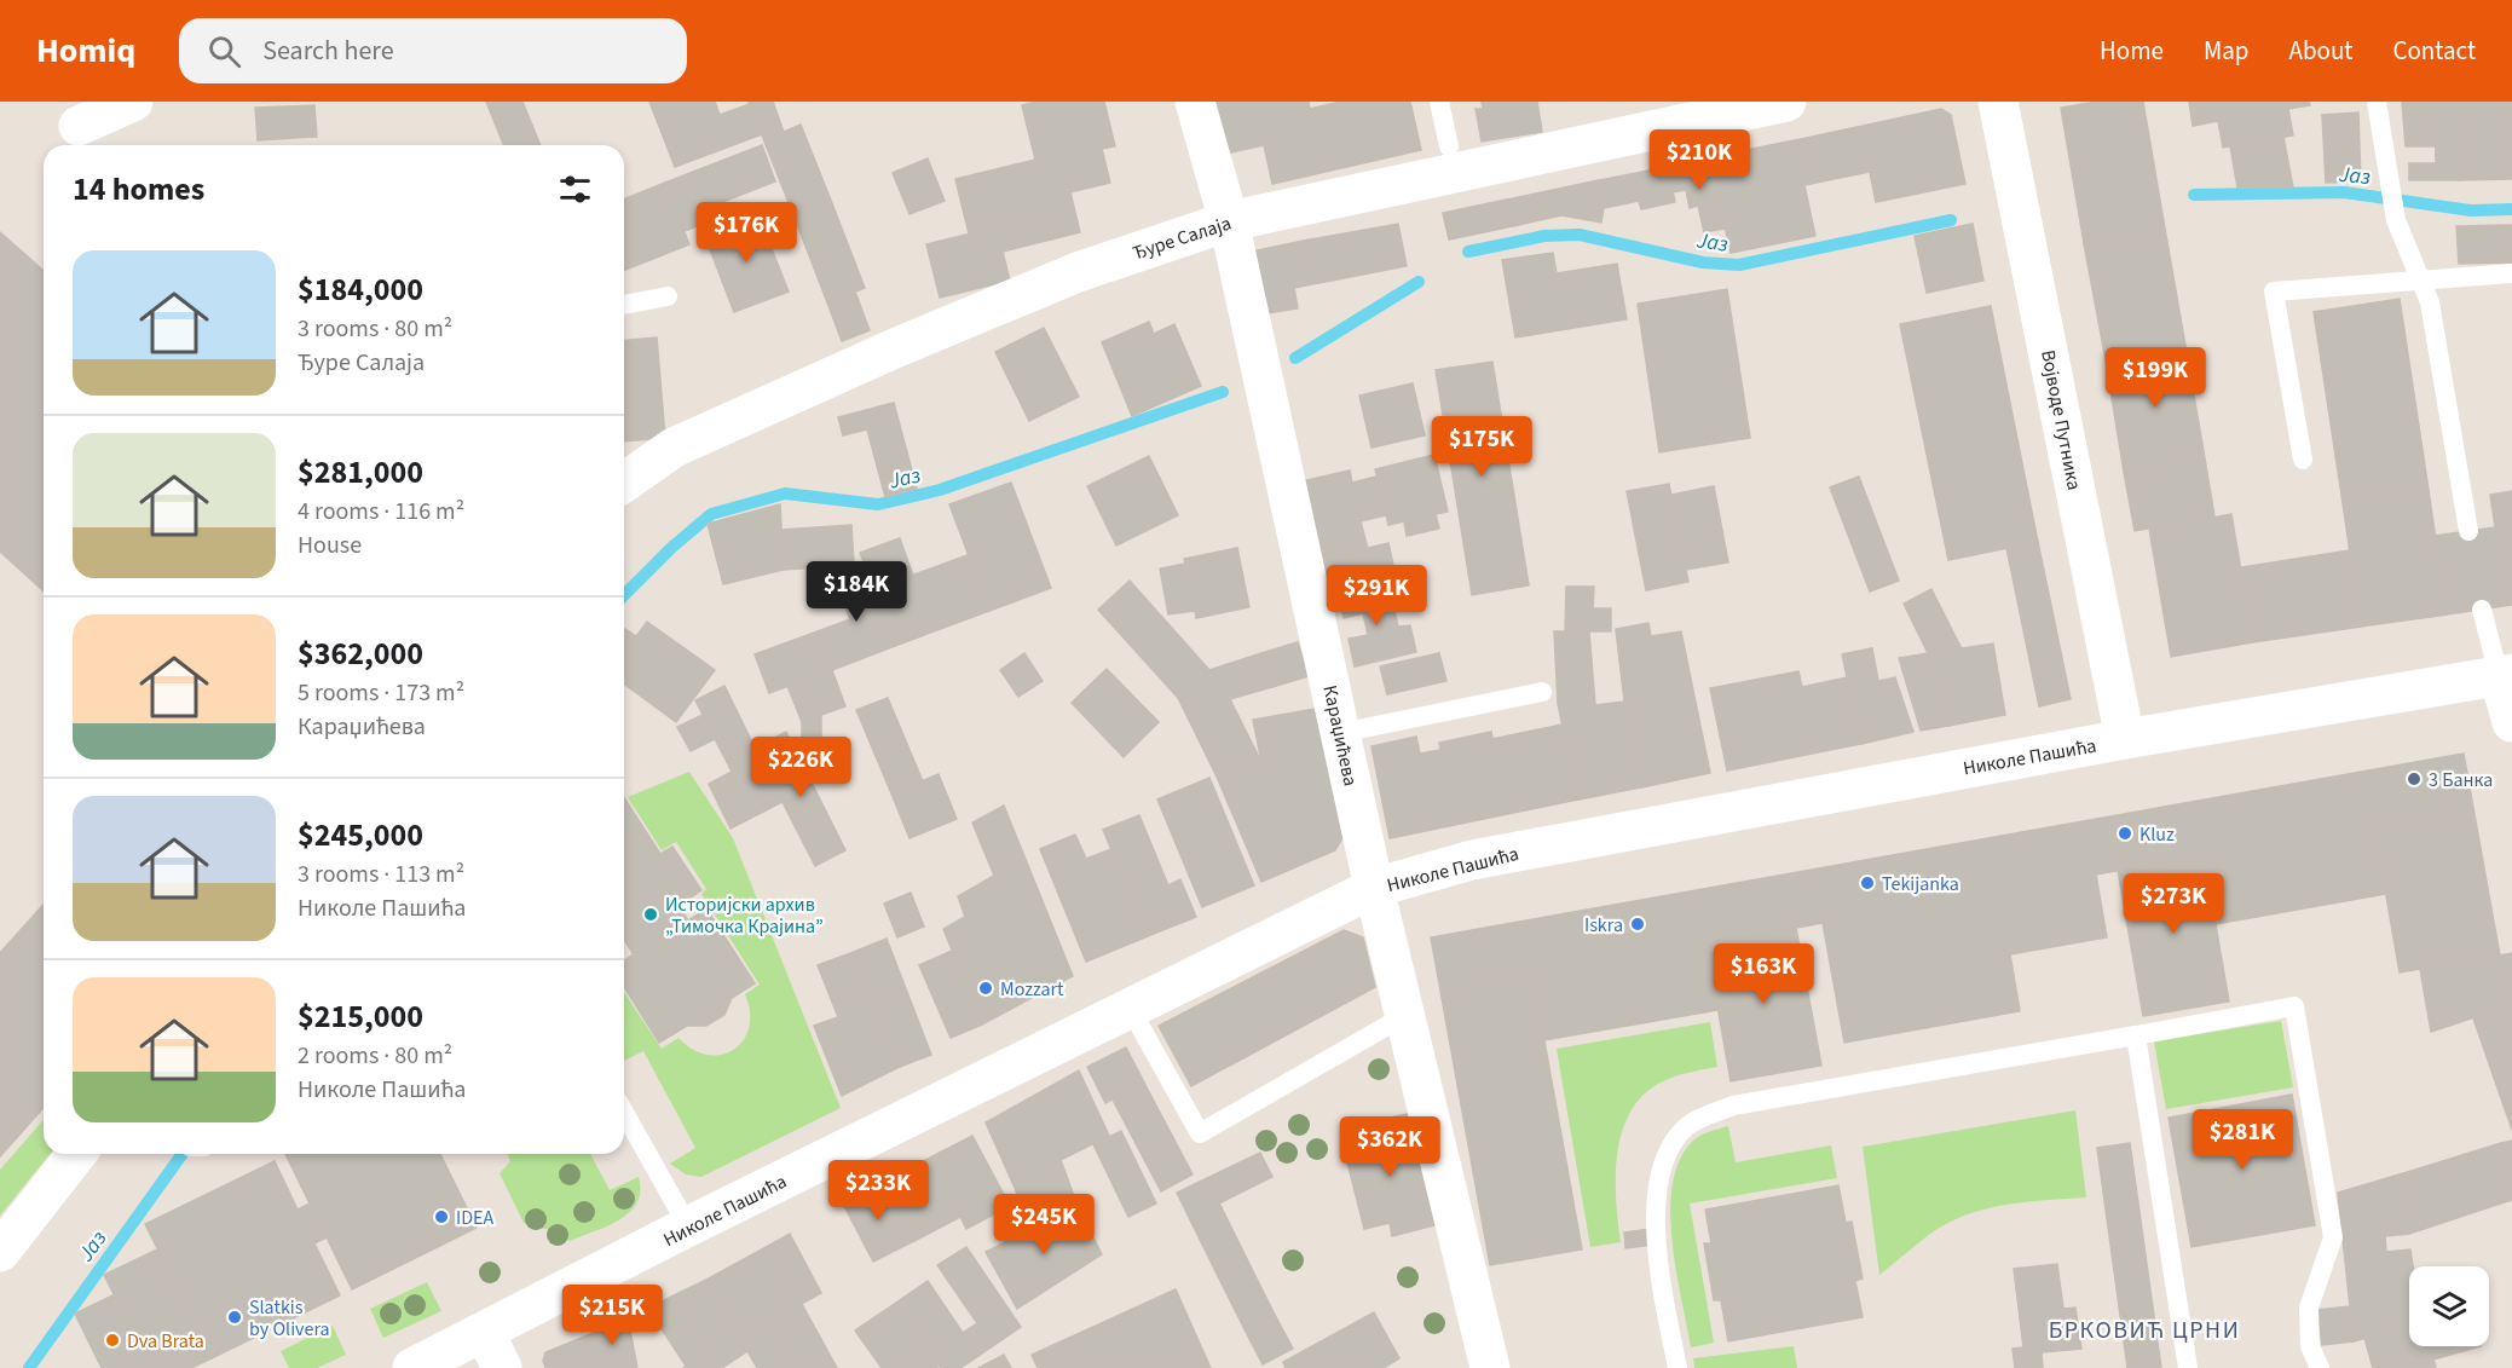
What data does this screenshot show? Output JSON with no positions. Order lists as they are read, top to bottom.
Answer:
{
  "streets": {
    "street": [
      "Ђуре Салаја",
      "Војводе Путника",
      "Караџићева",
      "Николе Пашића"
    ]
  },
  "crossings": [
    ["Ђуре Салаја", "Караџићева"],
    ["Војводе Путника", "Николе Пашића"],
    ["Караџићева", "Николе Пашића"]
  ],
  "districts": ["БРКОВИЋ ЦРНИ"],
  "water": ["Јаз"],
  "places": [
    "3 Банка",
    "Kluz",
    "Tekijanka",
    "Историјски архив „Тимочка Крајина”",
    "Iskra",
    "Mozzart",
    "IDEA",
    "Slatkis by Olivera",
    "Dva Brata"
  ],
  "page": {
    "header": "Homiq",
    "search": "Search here",
    "nav": [
      "Home",
      "Map",
      "About",
      "Contact"
    ],
    "price": [
      "$210K",
      "$176K",
      "$199K",
      "$175K",
      "$184K",
      "$291K",
      "$226K",
      "$273K",
      "$163K",
      "$281K",
      "$362K",
      "$233K",
      "$245K",
      "$215K"
    ],
    "heading": "14 homes",
    "list": [
      {
        "name": "$184,000",
        "note": "3 rooms · 80 m² · Ђуре Салаја"
      },
      {
        "name": "$281,000",
        "note": "4 rooms · 116 m² · House"
      },
      {
        "name": "$362,000",
        "note": "5 rooms · 173 m² · Караџићева"
      },
      {
        "name": "$245,000",
        "note": "3 rooms · 113 m² · Николе Пашића"
      },
      {
        "name": "$215,000",
        "note": "2 rooms · 80 m² · Николе Пашића"
      }
    ]
  }
}
